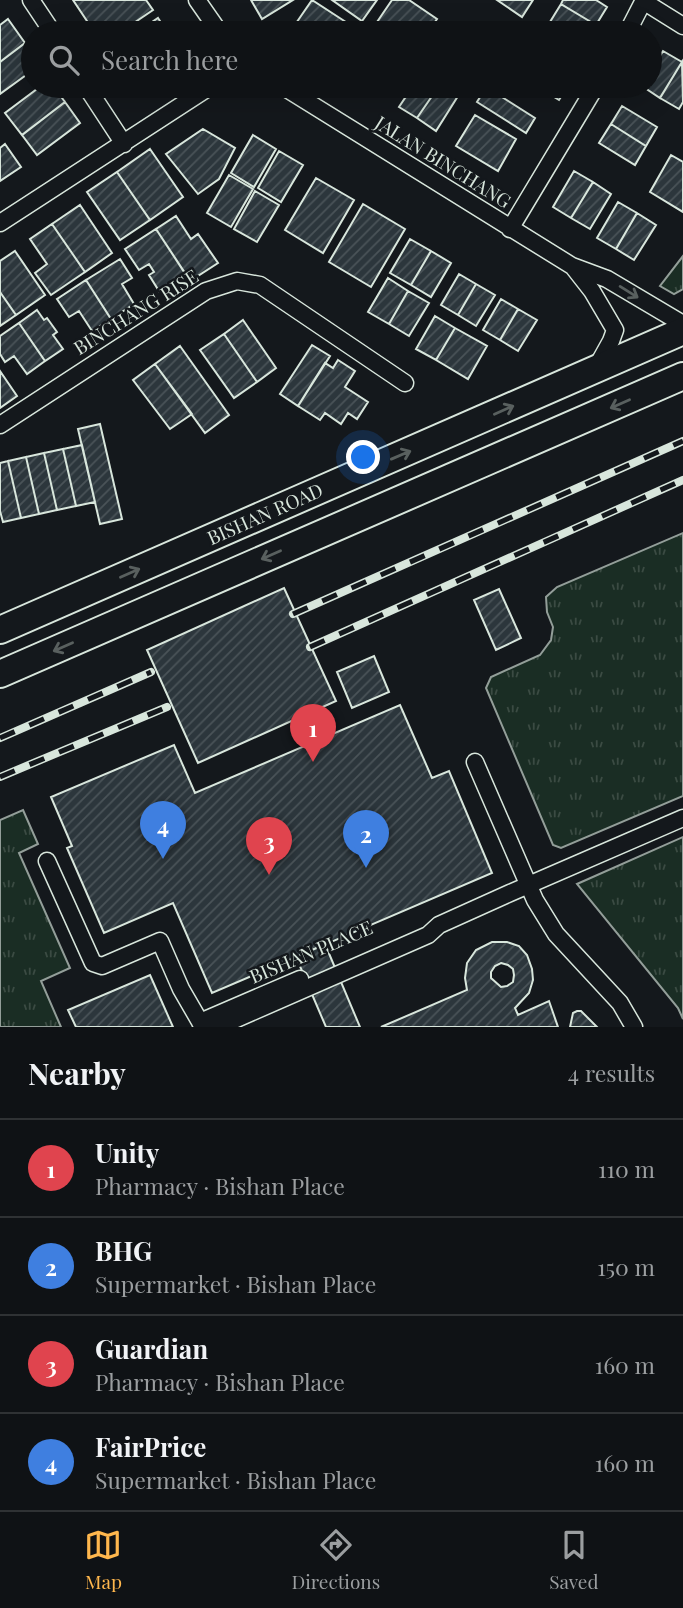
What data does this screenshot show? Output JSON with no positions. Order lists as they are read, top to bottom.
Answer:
{
  "streets": {
    "main road": ["BISHAN ROAD"],
    "street": ["JALAN BINCHANG", "BINCHANG RISE", "BISHAN PLACE"]
  },
  "crossings": [
    ["JALAN BINCHANG", "BISHAN ROAD"]
  ],
  "page": {
    "search": "Search here",
    "pins": [
      "1",
      "4",
      "2",
      "3"
    ],
    "heading": ["Nearby", "4 results"],
    "list": [
      {
        "mark": "1",
        "name": "Unity",
        "note": "Pharmacy · Bishan Place",
        "value": "110 m"
      },
      {
        "mark": "2",
        "name": "BHG",
        "note": "Supermarket · Bishan Place",
        "value": "150 m"
      },
      {
        "mark": "3",
        "name": "Guardian",
        "note": "Pharmacy · Bishan Place",
        "value": "160 m"
      },
      {
        "mark": "4",
        "name": "FairPrice",
        "note": "Supermarket · Bishan Place",
        "value": "160 m"
      }
    ],
    "nav": ["Map", "Directions", "Saved"]
  }
}
